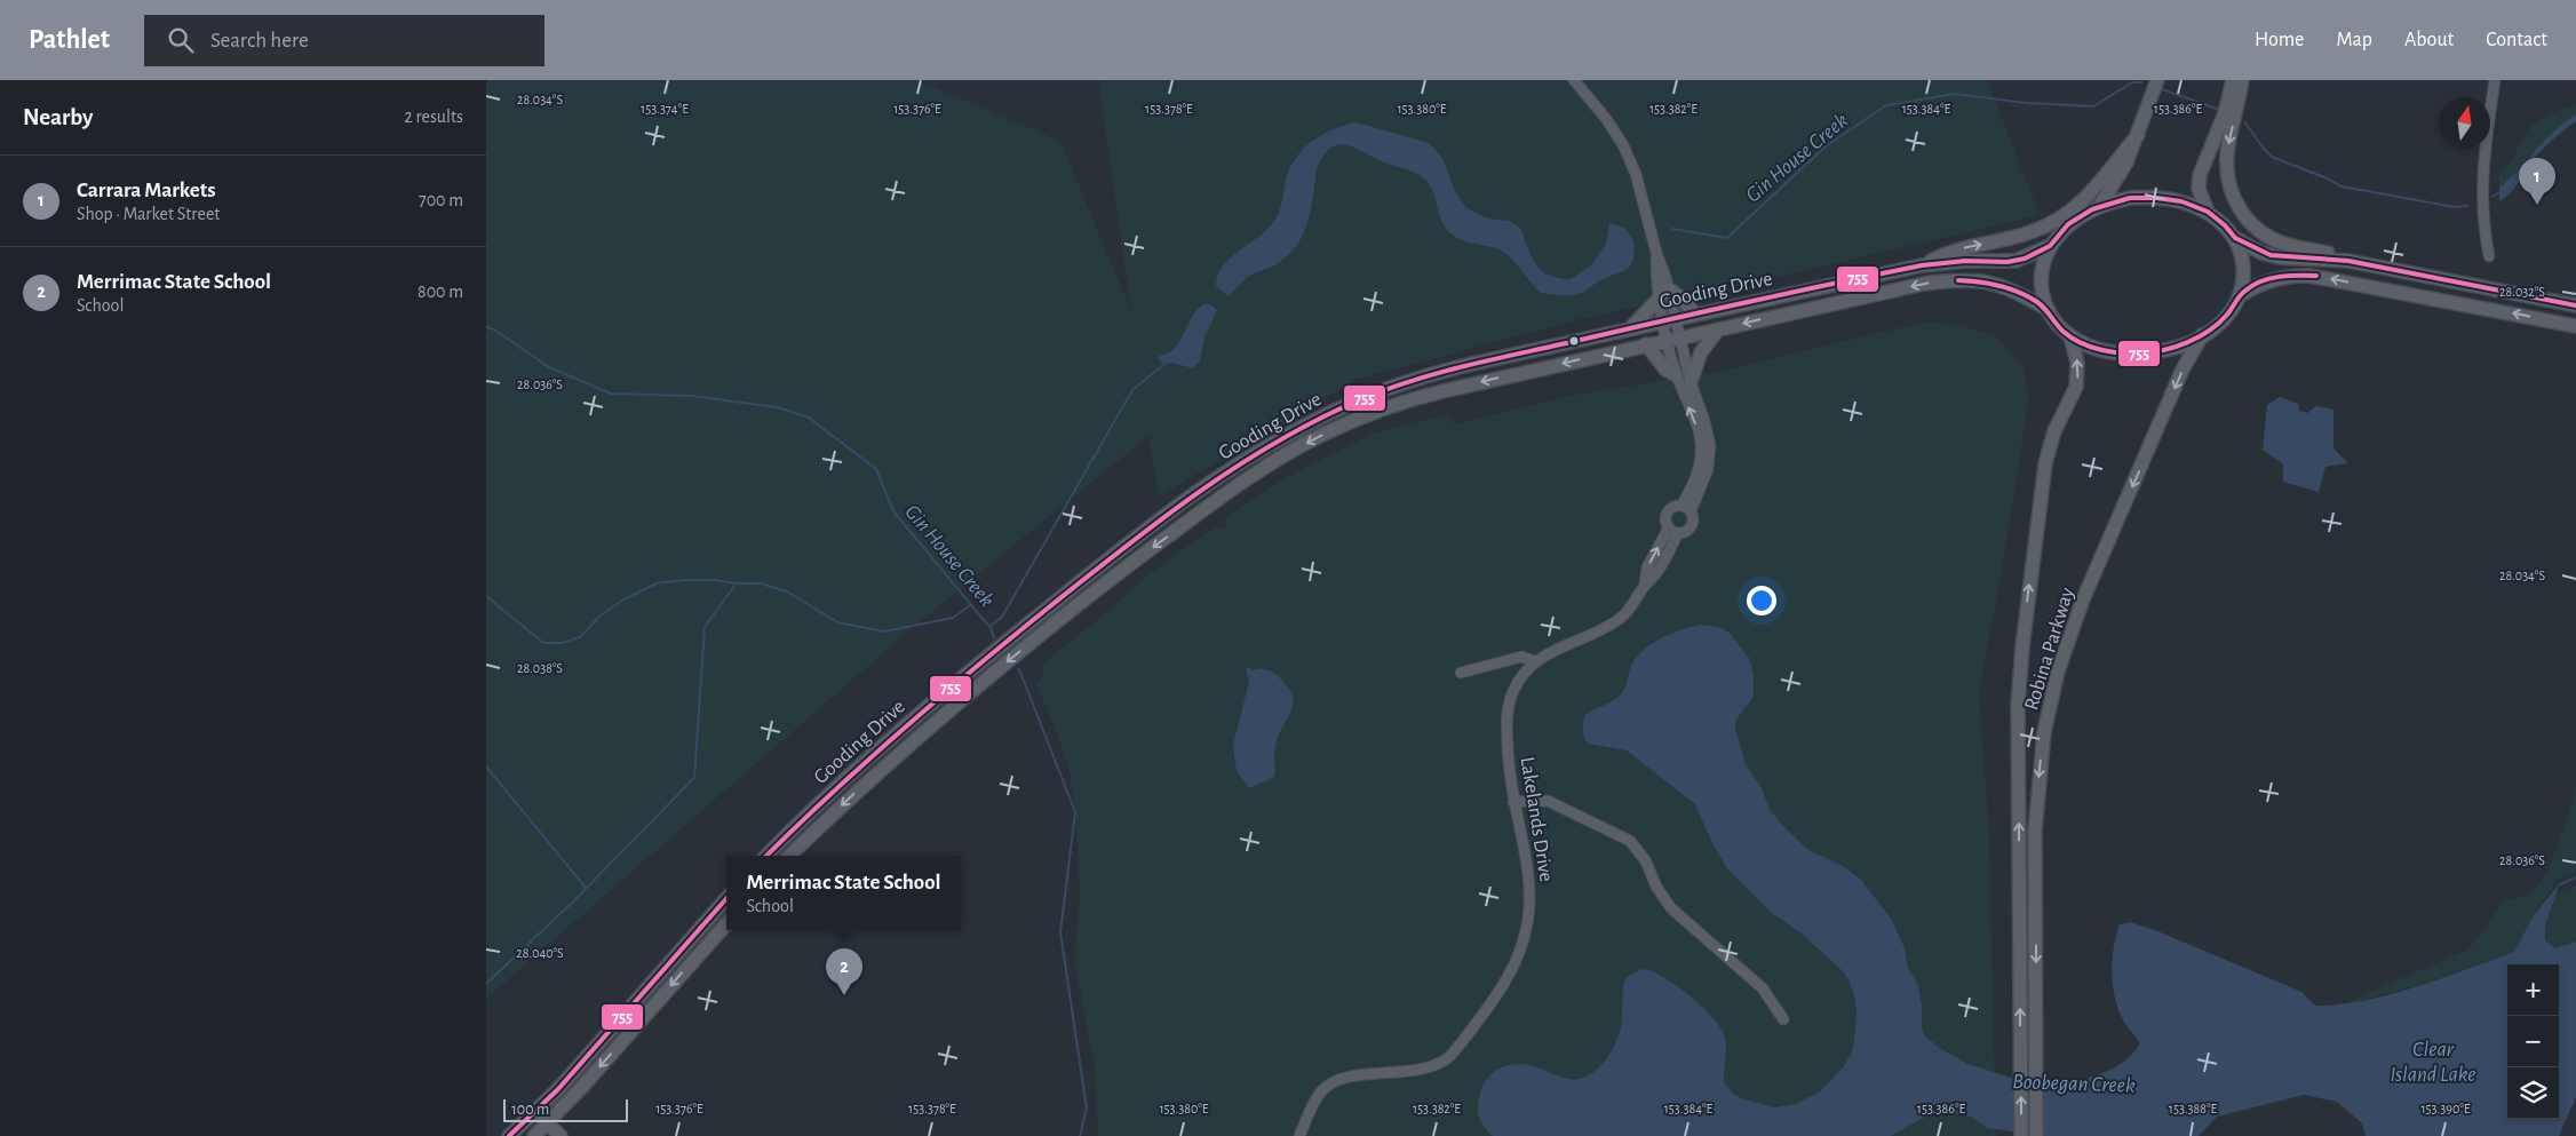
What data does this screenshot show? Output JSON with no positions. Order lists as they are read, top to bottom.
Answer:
{
  "streets": {
    "main road": ["Gooding Drive", "Robina Parkway"],
    "street": ["Lakelands Drive"]
  },
  "crossings": [
    ["Gooding Drive", "Robina Parkway"]
  ],
  "water": ["Gin House Creek", "Clear Island Lake", "Boobegan Creek"],
  "lines": ["transit line 755"],
  "scale_bar": "100 m",
  "north": "top",
  "page": {
    "header": "Pathlet",
    "search": "Search here",
    "nav": [
      "Home",
      "Map",
      "About",
      "Contact"
    ],
    "heading": ["Nearby", "2 results"],
    "list": [
      {
        "mark": "1",
        "name": "Carrara Markets",
        "note": "Shop · Market Street",
        "value": "700 m"
      },
      {
        "mark": "2",
        "name": "Merrimac State School",
        "note": "School",
        "value": "800 m"
      }
    ],
    "pins": ["1", "2"],
    "popup": ["Merrimac State School", "School"],
    "map_buttons": ["+", "−"],
    "scale": "100 m"
  },
  "coordinates": [
    "28.034°S",
    "153.374°E",
    "153.376°E",
    "153.378°E",
    "153.380°E",
    "153.382°E",
    "153.384°E",
    "153.386°E",
    "28.032°S",
    "28.036°S",
    "28.038°S",
    "28.040°S",
    "153.388°E",
    "153.390°E"
  ]
}
